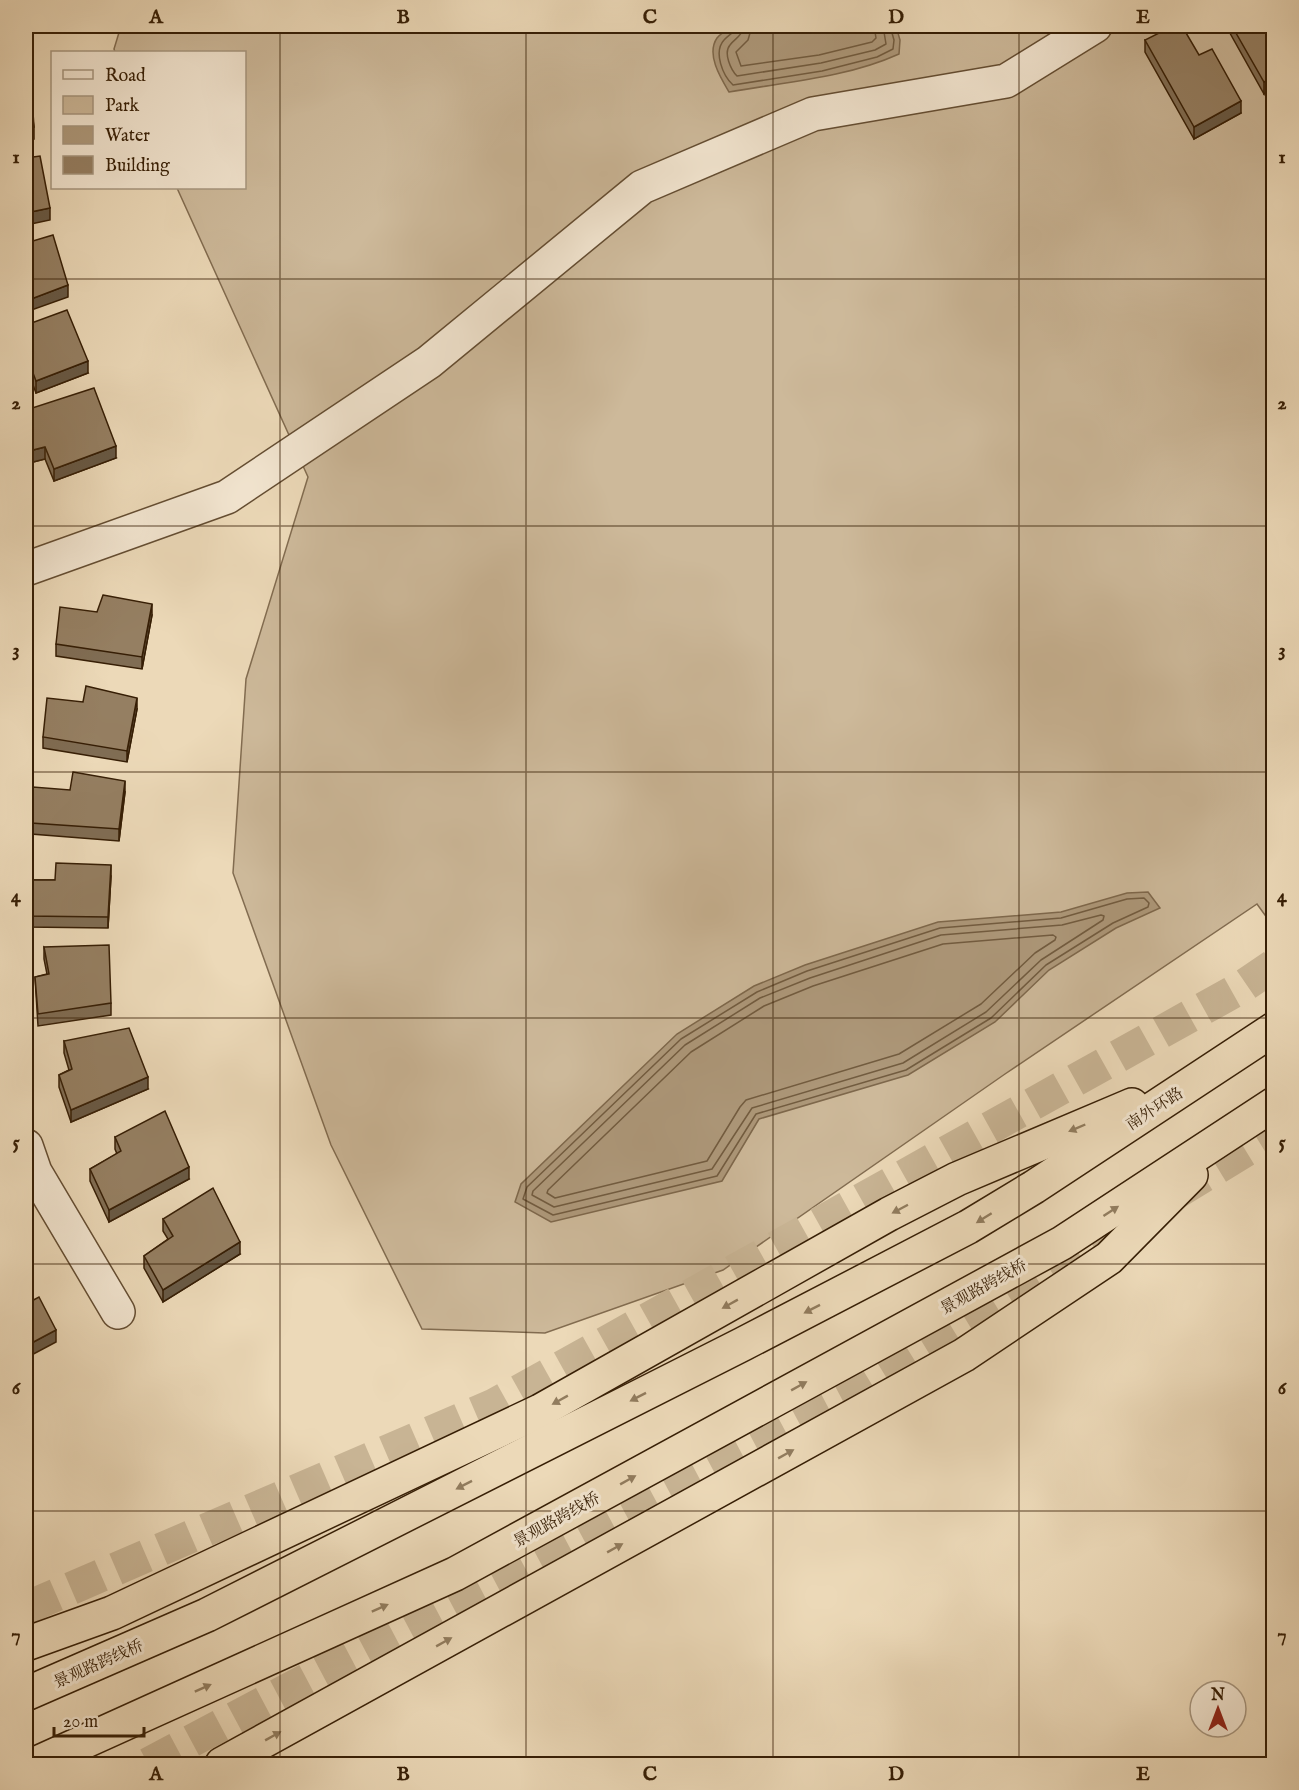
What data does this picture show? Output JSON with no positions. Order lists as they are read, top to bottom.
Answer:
{
  "streets": {
    "highway": ["南外环路", "景观路跨线桥"]
  },
  "crossings": [
    ["南外环路", "景观路跨线桥"]
  ],
  "legend": [
    "Road",
    "Park",
    "Water",
    "Building"
  ],
  "scale_bar": "20 m",
  "north": "top",
  "grid": {
    "columns": [
      "A",
      "B",
      "C",
      "D",
      "E"
    ],
    "rows": [
      "1",
      "2",
      "3",
      "4",
      "5",
      "6",
      "7"
    ]
  }
}
